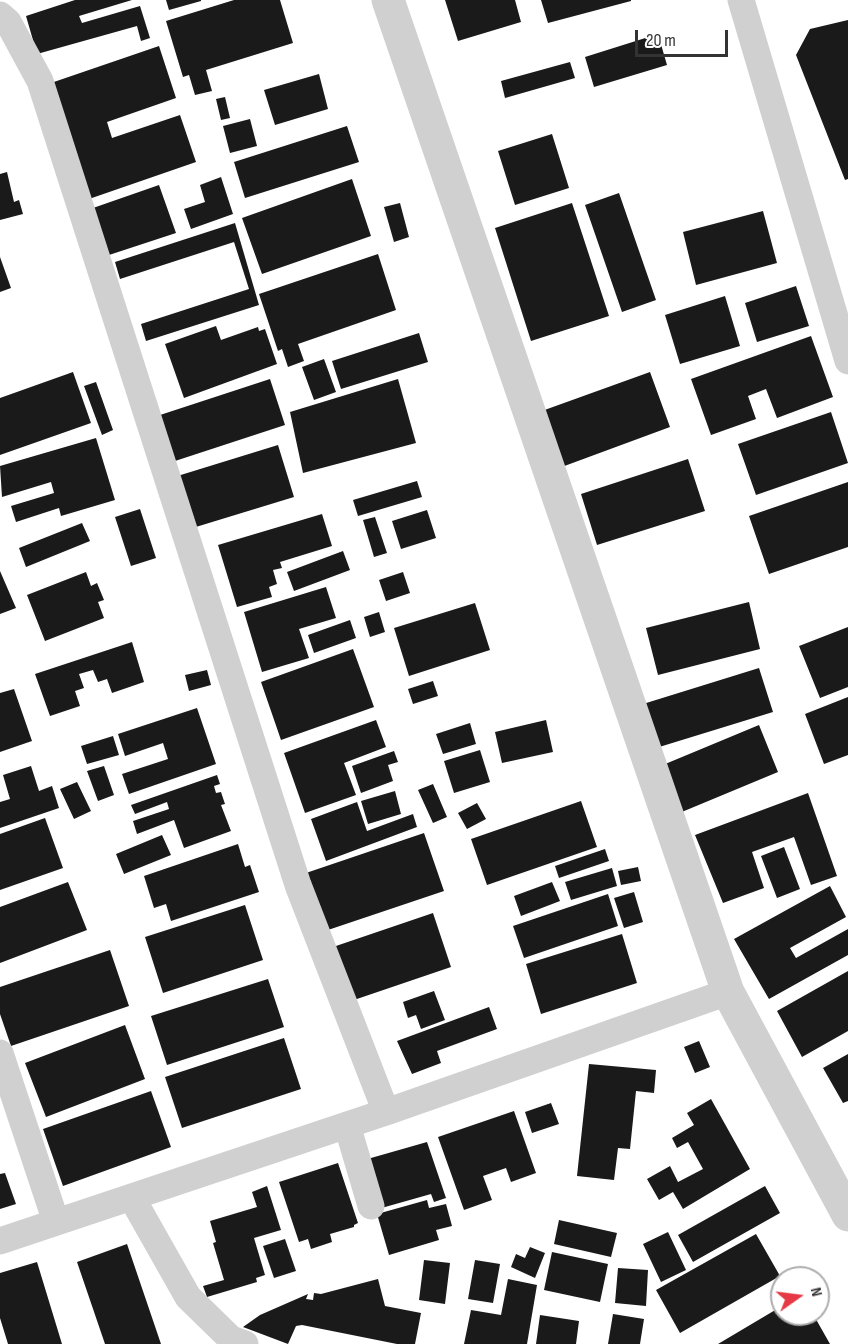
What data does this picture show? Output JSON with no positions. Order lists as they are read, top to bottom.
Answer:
{
  "scale_bar": "20 m",
  "north": "right"
}
